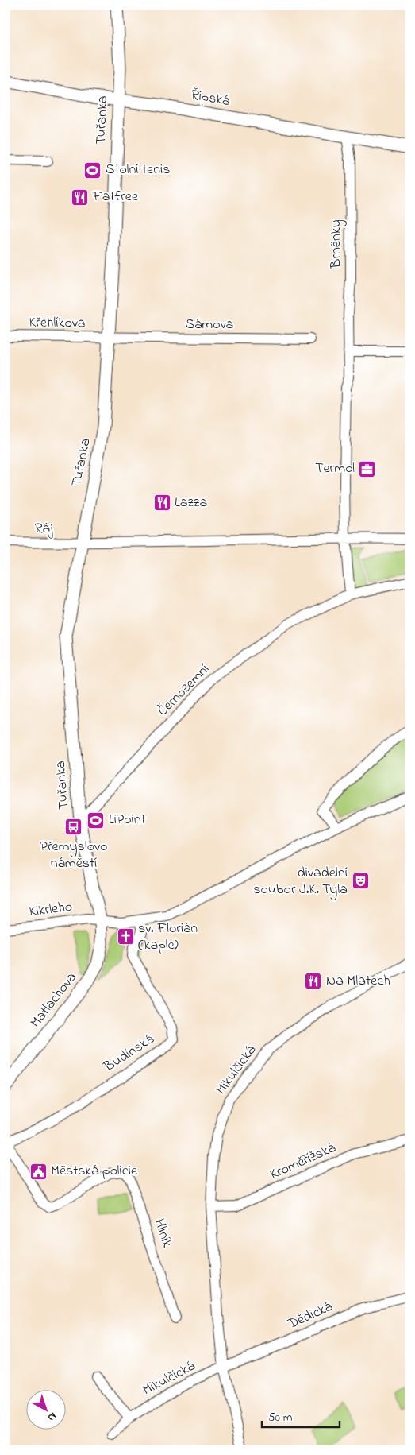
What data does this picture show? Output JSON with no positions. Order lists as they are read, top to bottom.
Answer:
{
  "streets": {
    "street": [
      "Řípská",
      "Tuřanka",
      "Brněnky",
      "Křehlíkova",
      "Sámova",
      "Ráj",
      "Černozemní",
      "Kikrleho",
      "Matlachova",
      "Budínská",
      "Mikulčická",
      "Kroměřížská",
      "Hliník",
      "Dědická"
    ]
  },
  "crossings": [
    ["Řípská", "Tuřanka"],
    ["Řípská", "Brněnky"],
    ["Tuřanka", "Křehlíkova"],
    ["Tuřanka", "Sámova"],
    ["Tuřanka", "Ráj"],
    ["Tuřanka", "Černozemní"],
    ["Tuřanka", "Kikrleho"],
    ["Tuřanka", "Matlachova"],
    ["Křehlíkova", "Sámova"],
    ["Kikrleho", "Matlachova"],
    ["Budínská", "Hliník"],
    ["Mikulčická", "Kroměřížská"],
    ["Mikulčická", "Dědická"]
  ],
  "places": {
    "sports": ["Stolní tenis", "LiPoint"],
    "restaurant": ["Fatfree", "Lazza", "Na Mlatech"],
    "office": ["Termol"],
    "bus stop": ["Přemyslovo náměstí"],
    "theatre": ["divadelní soubor J.K. Tyla"],
    "church": ["sv. Florián (kaple)"],
    "public building": ["Městská policie"]
  },
  "scale_bar": "50 m",
  "north": "bottom right"
}
